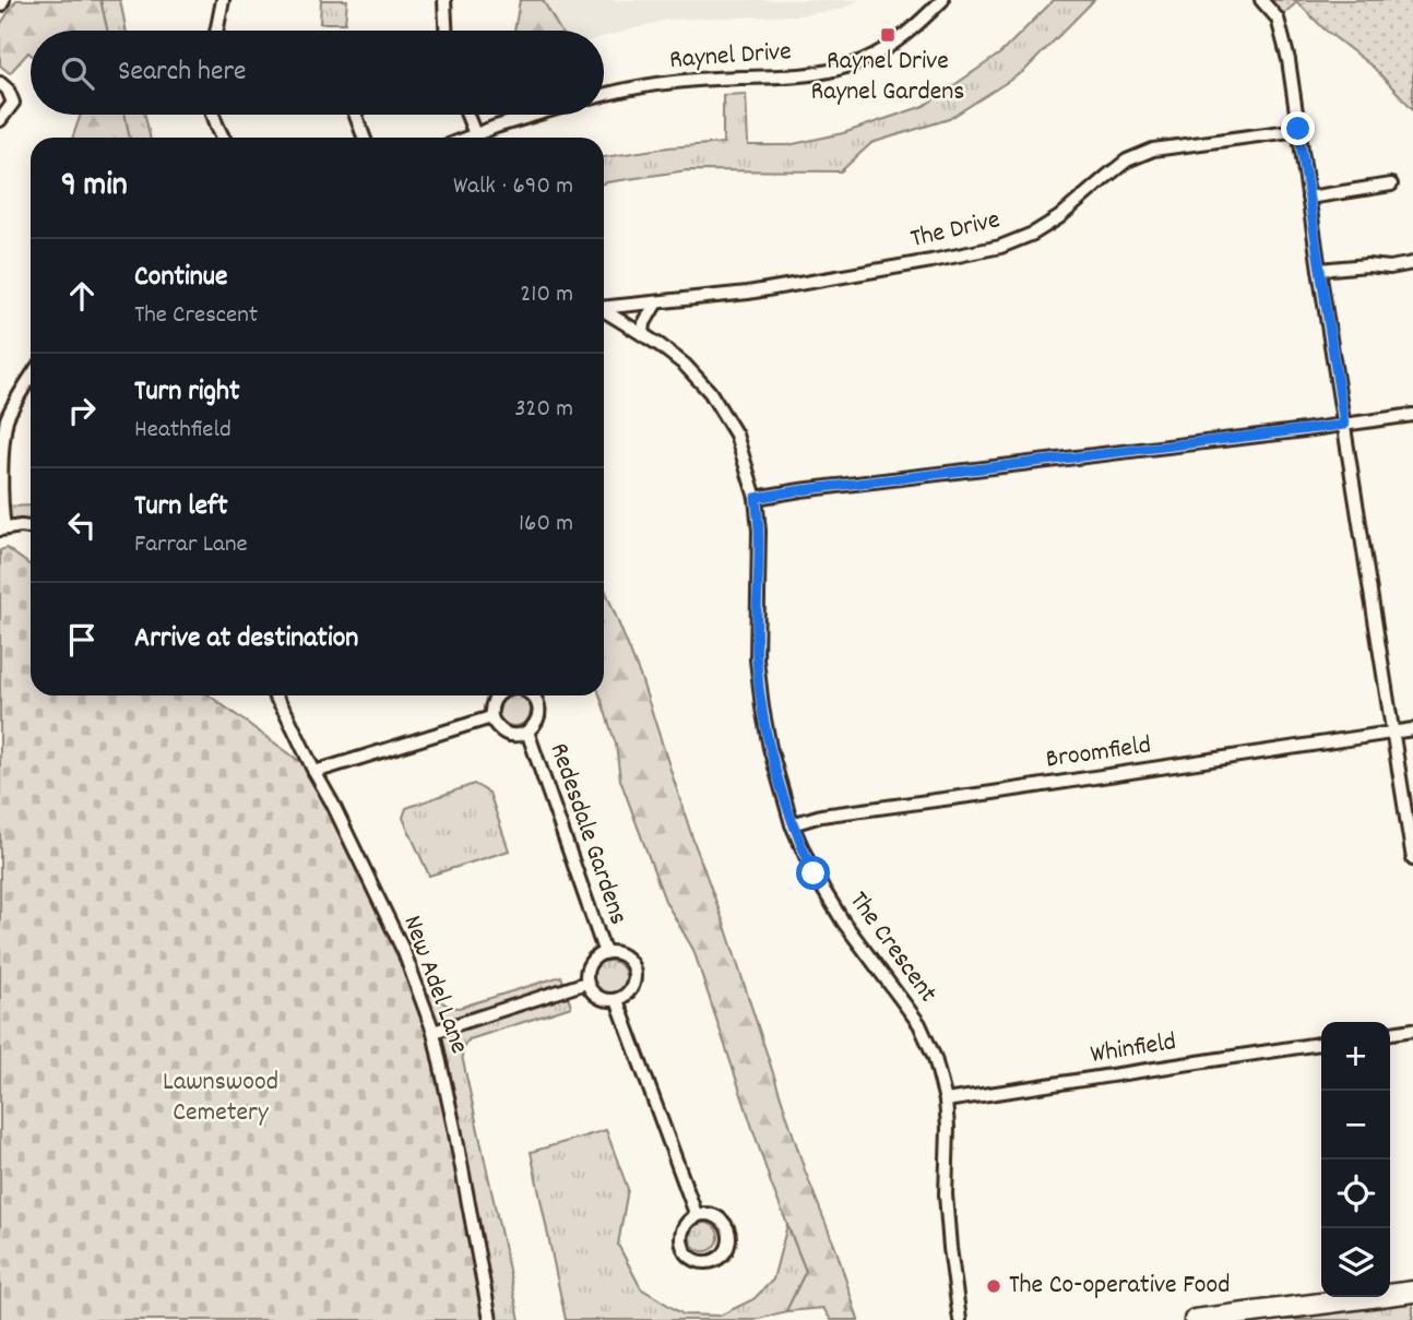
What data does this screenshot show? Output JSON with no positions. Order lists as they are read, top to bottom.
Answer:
{
  "streets": {
    "street": [
      "Raynel Drive",
      "The Drive",
      "Broomfield",
      "Redesdale Gardens",
      "The Crescent",
      "New Adel Lane",
      "Whinfield"
    ]
  },
  "crossings": [
    ["Broomfield", "The Crescent"],
    ["The Crescent", "Whinfield"]
  ],
  "parks": ["Lawnswood Cemetery"],
  "places": {
    "transit": ["Raynel Drive Raynel Gardens"],
    "other": ["The Co-operative Food"]
  },
  "page": {
    "search": "Search here",
    "heading": ["9 min", "Walk · 690 m"],
    "list": [
      ["Continue", "The Crescent", "210 m"],
      ["Turn right", "Heathfield", "320 m"],
      ["Turn left", "Farrar Lane", "160 m"],
      "Arrive at destination"
    ],
    "map_buttons": ["+", "−"]
  }
}
